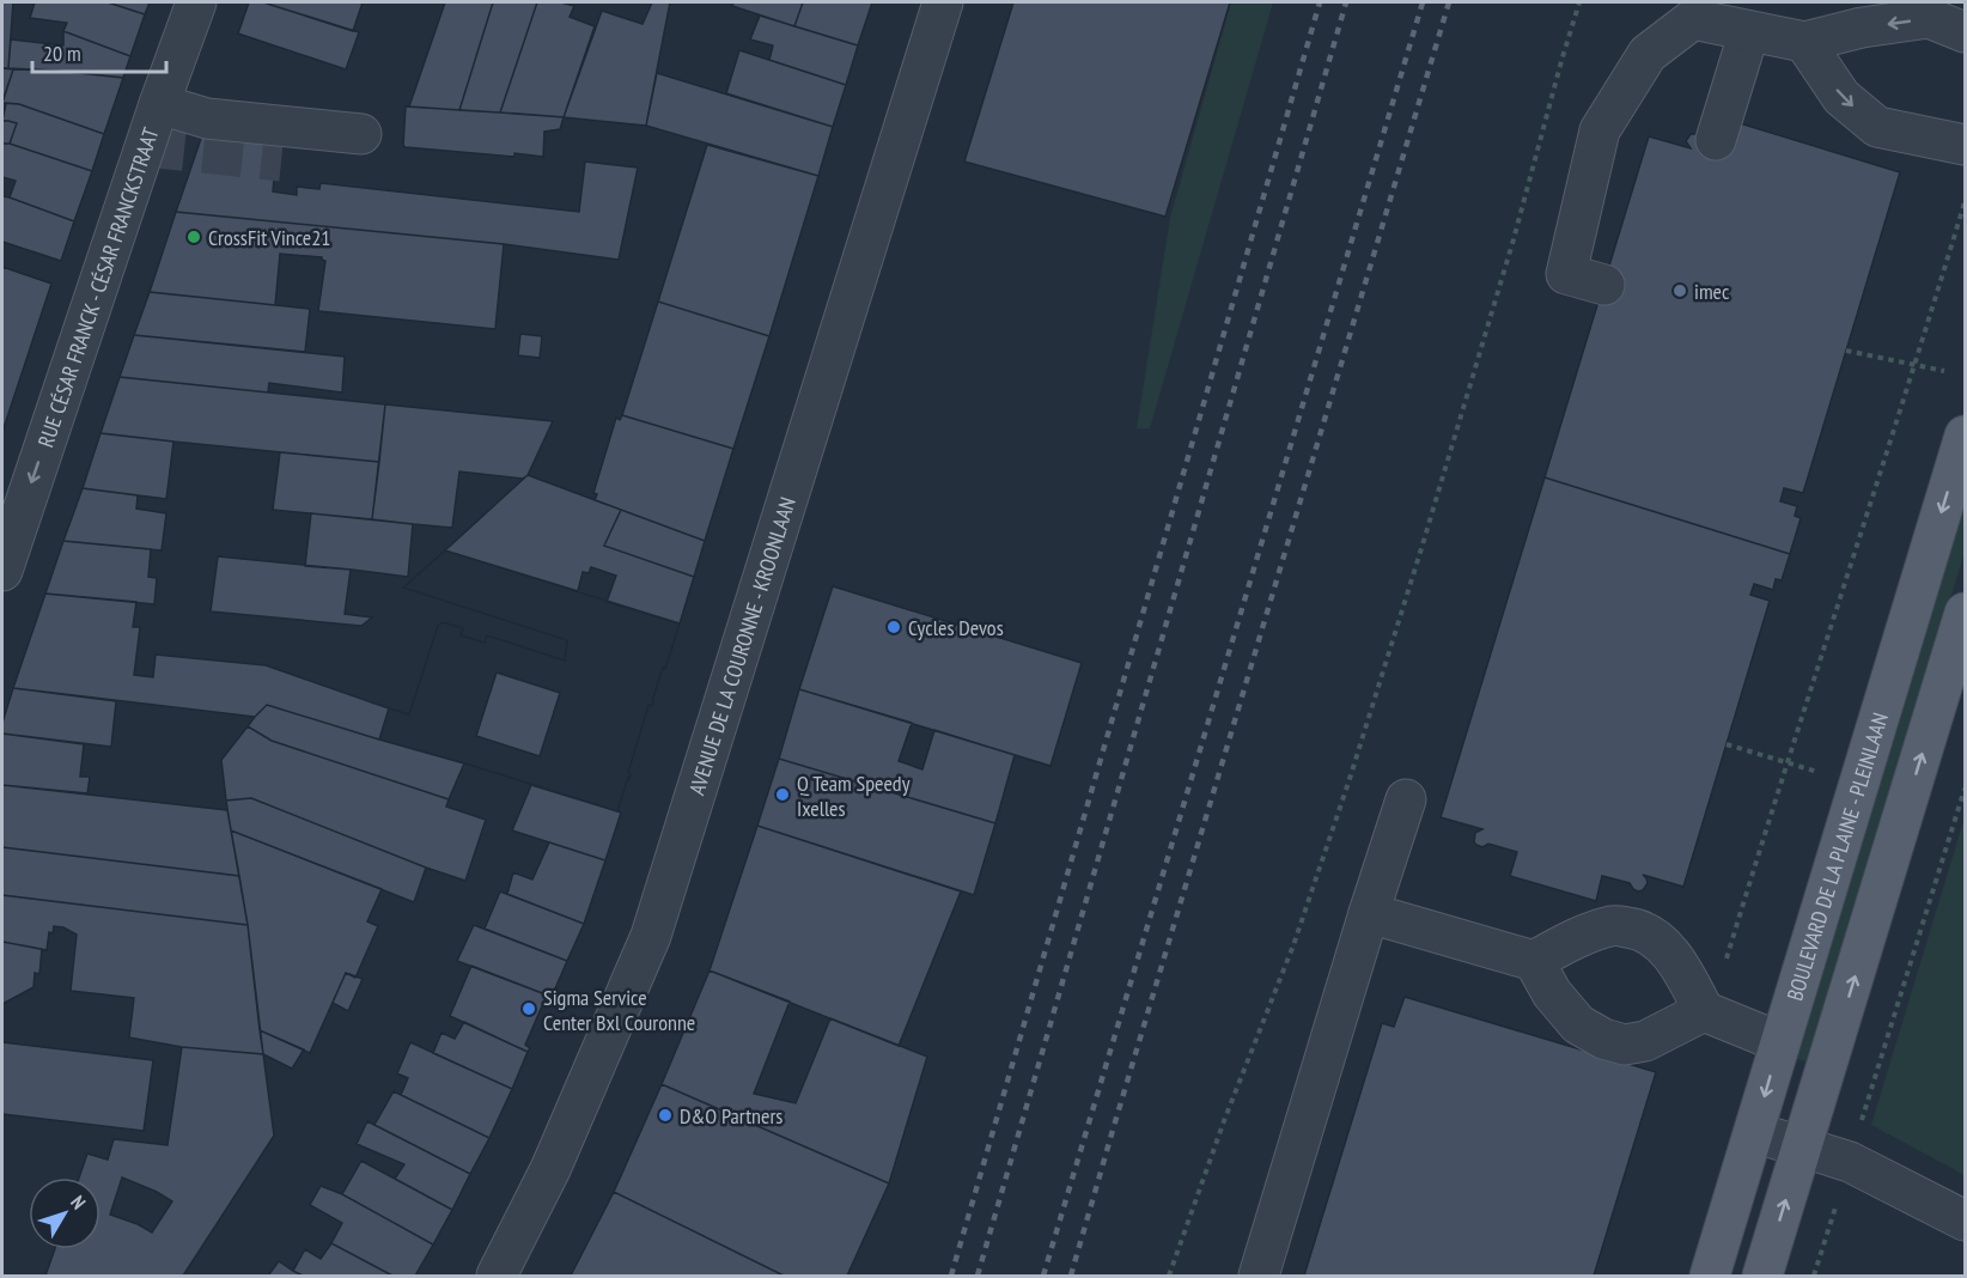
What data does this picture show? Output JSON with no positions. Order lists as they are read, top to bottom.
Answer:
{
  "streets": {
    "main road": ["BOULEVARD DE LA PLAINE - PLEINLAAN"],
    "street": ["RUE CÉSAR FRANCK - CÉSAR FRANCKSTRAAT", "AVENUE DE LA COURONNE - KROONLAAN"]
  },
  "one_way": ["RUE CÉSAR FRANCK - CÉSAR FRANCKSTRAAT"],
  "places": [
    "CrossFit Vince21",
    "imec",
    "Cycles Devos",
    "Q Team Speedy Ixelles",
    "Sigma Service Center Bxl Couronne",
    "D&O Partners"
  ],
  "scale_bar": "20 m",
  "north": "top right"
}
